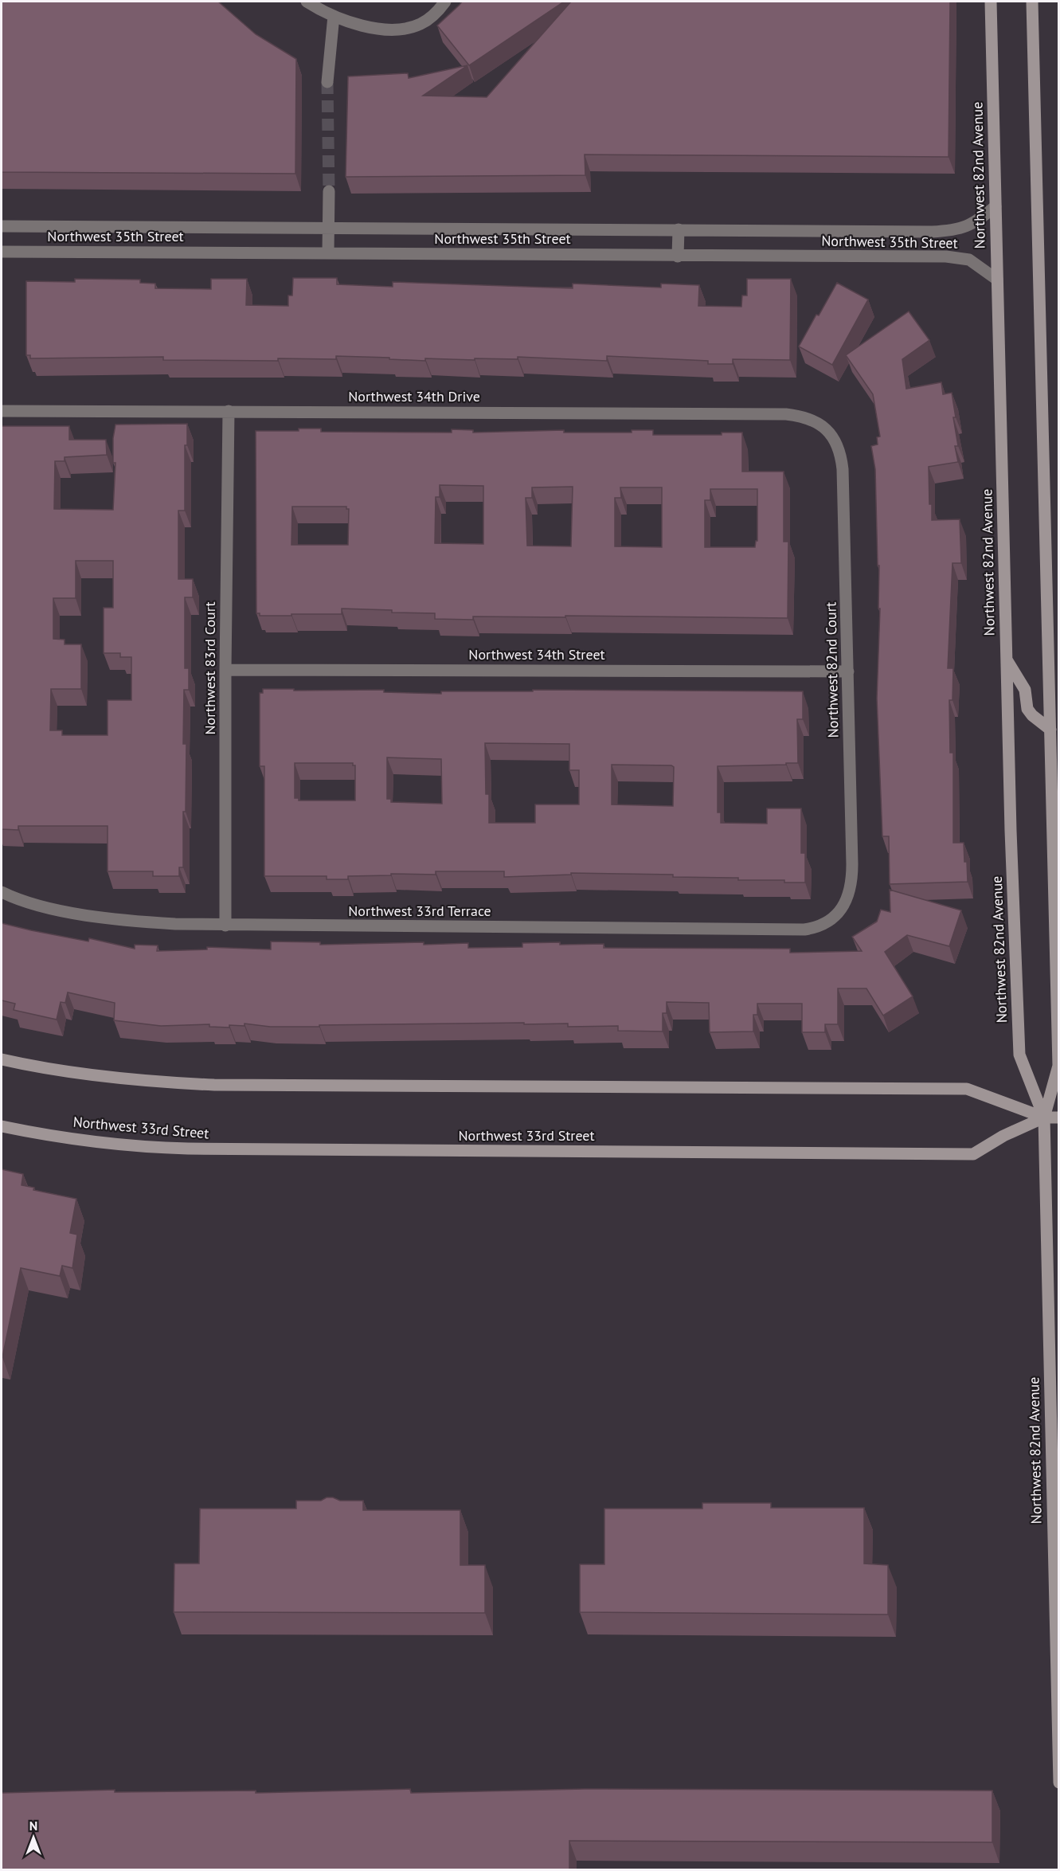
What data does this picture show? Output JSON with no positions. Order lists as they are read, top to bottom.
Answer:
{
  "streets": {
    "street": [
      "Northwest 82nd Avenue",
      "Northwest 35th Street",
      "Northwest 34th Drive",
      "Northwest 34th Street",
      "Northwest 83rd Court",
      "Northwest 82nd Court",
      "Northwest 33rd Terrace",
      "Northwest 33rd Street"
    ]
  },
  "crossings": [
    ["Northwest 82nd Avenue", "Northwest 35th Street"],
    ["Northwest 82nd Avenue", "Northwest 33rd Street"],
    ["Northwest 34th Drive", "Northwest 83rd Court"],
    ["Northwest 34th Drive", "Northwest 82nd Court"],
    ["Northwest 34th Street", "Northwest 83rd Court"],
    ["Northwest 34th Street", "Northwest 82nd Court"],
    ["Northwest 83rd Court", "Northwest 33rd Terrace"],
    ["Northwest 82nd Court", "Northwest 33rd Terrace"]
  ],
  "north": "top"
}
